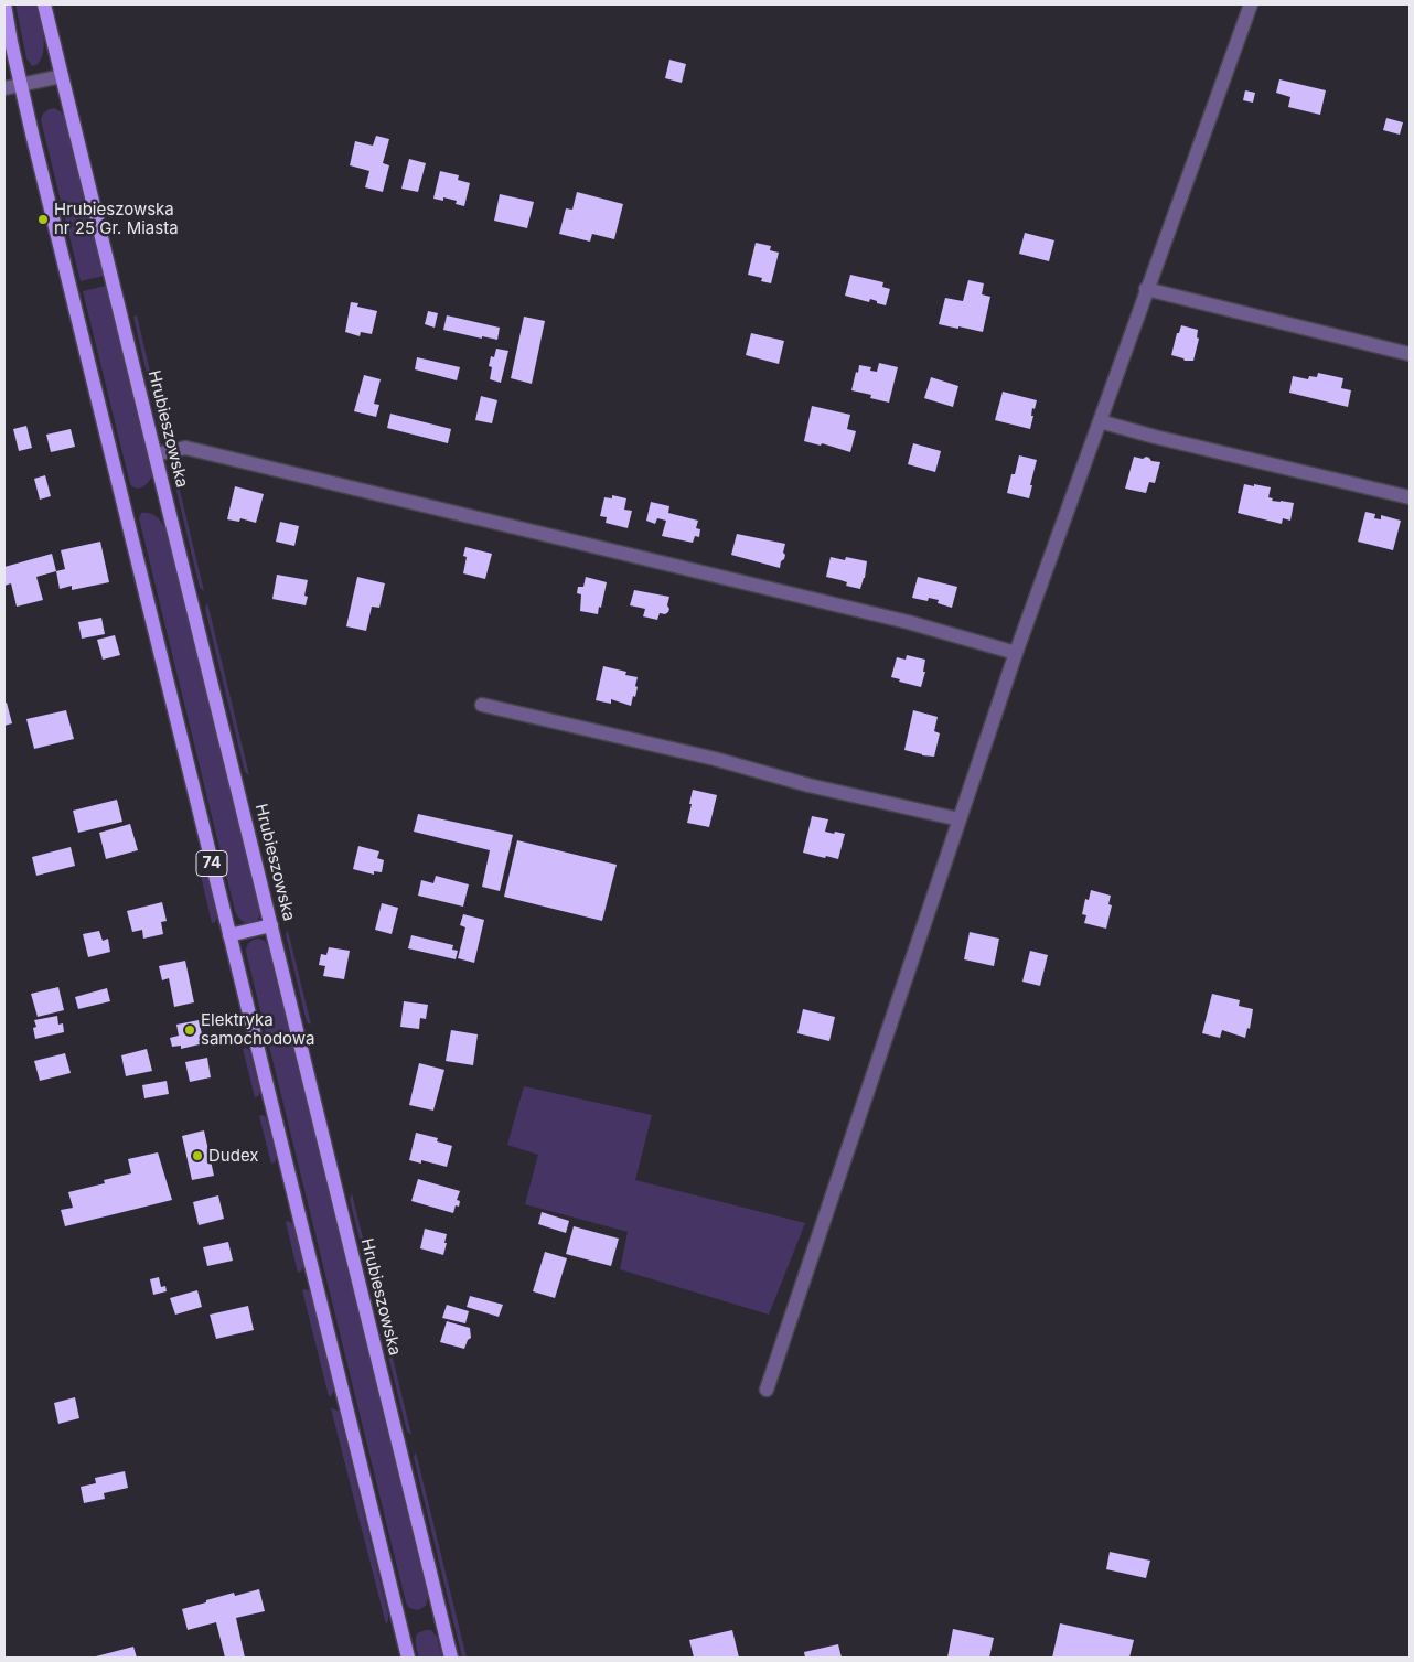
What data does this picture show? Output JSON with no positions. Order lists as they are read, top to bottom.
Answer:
{
  "streets": {
    "main road": ["Hrubieszowska", "74"]
  },
  "places": ["Hrubieszowska nr 25 Gr. Miasta", "Elektryka samochodowa", "Dudex"]
}
